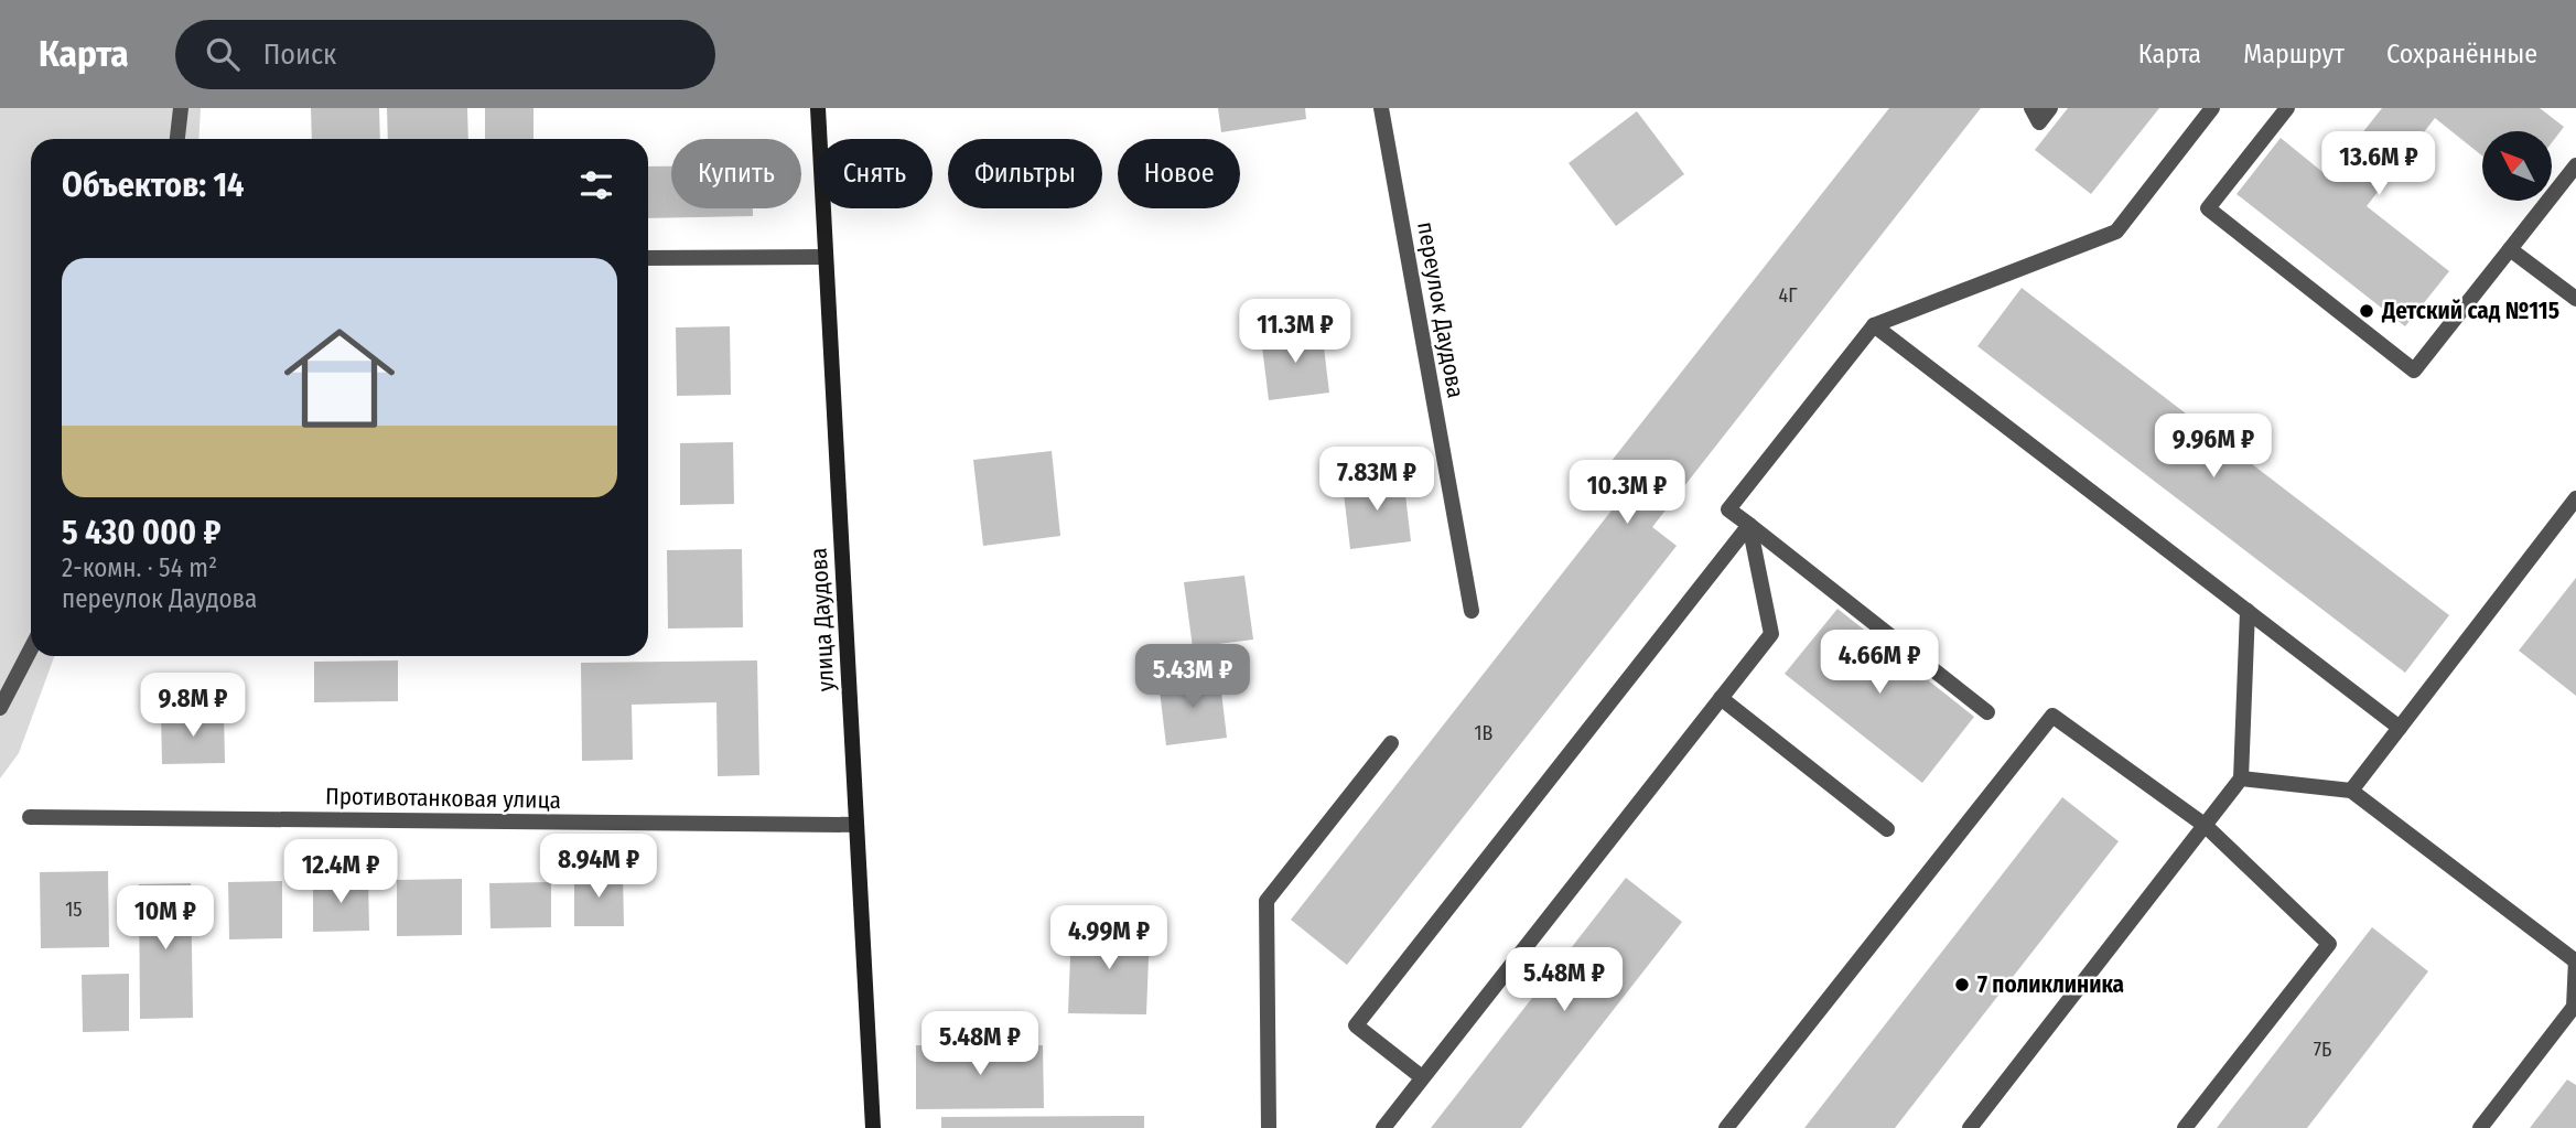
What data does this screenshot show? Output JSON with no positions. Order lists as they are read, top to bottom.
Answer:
{
  "streets": {
    "street": ["переулок Даудова", "улица Даудова", "Противотанковая улица"]
  },
  "crossings": [
    ["улица Даудова", "Противотанковая улица"]
  ],
  "places": ["Детский сад №115", "7 поликлиника"],
  "house_numbers": [
    "4Г",
    "1В",
    "15",
    "7Б"
  ],
  "north": "top left",
  "page": {
    "header": "Карта",
    "search": "Поиск",
    "nav": ["Карта", "Маршрут", "Сохранённые"],
    "price": [
      "13.6M ₽",
      "11.3M ₽",
      "9.96M ₽",
      "7.83M ₽",
      "10.3M ₽",
      "4.66M ₽",
      "5.43M ₽",
      "9.8M ₽",
      "8.94M ₽",
      "12.4M ₽",
      "10M ₽",
      "4.99M ₽",
      "5.48M ₽",
      "5.48M ₽"
    ],
    "chip": [
      "Купить",
      "Снять",
      "Фильтры",
      "Новое"
    ],
    "heading": "Объектов: 14",
    "list": [
      {
        "name": "5 430 000 ₽",
        "note": "2-комн. · 54 m² · переулок Даудова"
      }
    ]
  }
}
